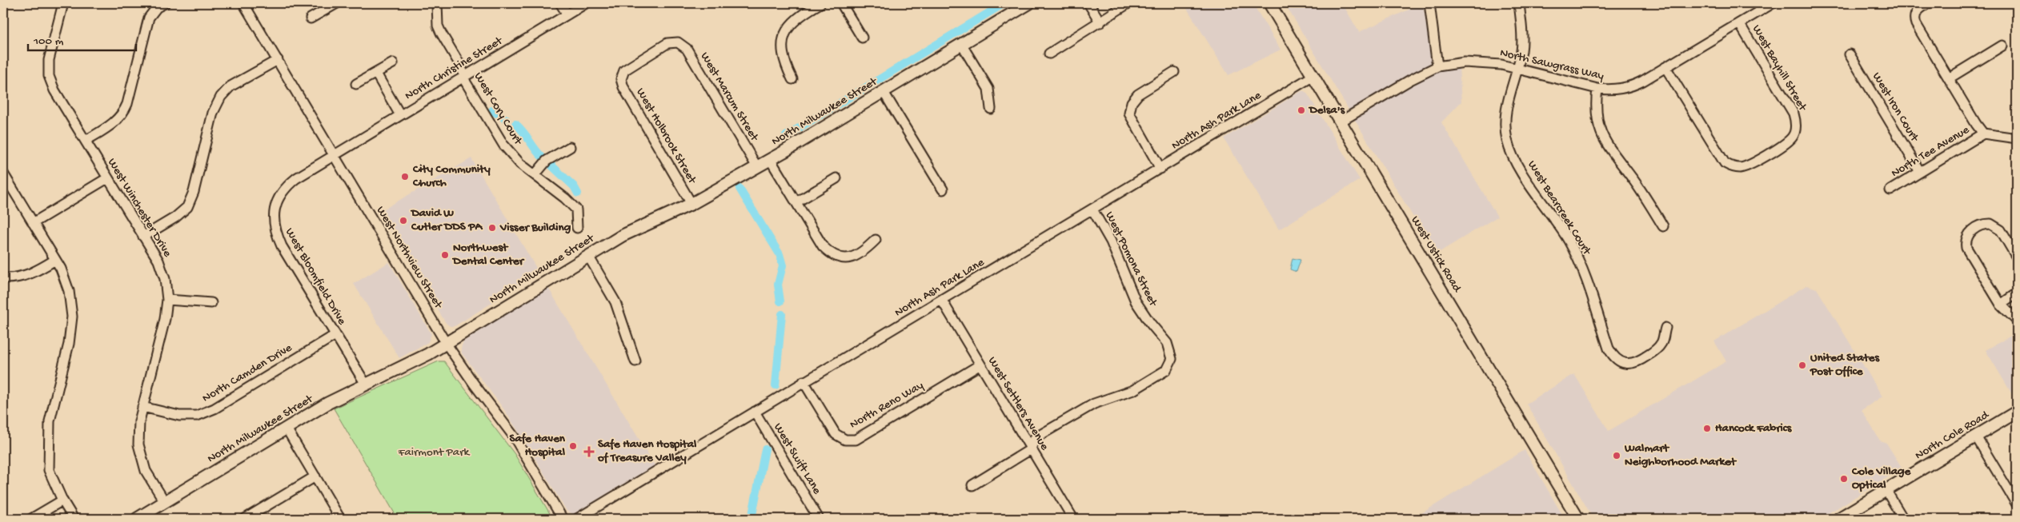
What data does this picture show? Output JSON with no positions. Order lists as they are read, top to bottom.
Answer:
{
  "streets": {
    "main road": ["North Milwaukee Street", "West Ustick Road", "North Cole Road"],
    "street": [
      "North Sawgrass Way",
      "West Bayhill Street",
      "North Christine Street",
      "West Marcum Street",
      "West Iron Court",
      "West Cory Court",
      "North Ash Park Lane",
      "West Holbrook Street",
      "North Tee Avenue",
      "West Winchester Drive",
      "West Bearcreek Court",
      "West Northview Street",
      "West Pomona Street",
      "West Bloomfield Drive",
      "North Camden Drive",
      "West Settlers Avenue",
      "North Reno Way",
      "West Swift Lane"
    ]
  },
  "crossings": [
    ["North Sawgrass Way", "West Bayhill Street"],
    ["North Sawgrass Way", "West Bearcreek Court"],
    ["North Sawgrass Way", "West Ustick Road"],
    ["North Christine Street", "West Cory Court"],
    ["North Christine Street", "West Northview Street"],
    ["North Christine Street", "West Bloomfield Drive"],
    ["West Marcum Street", "North Milwaukee Street"],
    ["West Marcum Street", "West Holbrook Street"],
    ["West Iron Court", "North Tee Avenue"],
    ["North Milwaukee Street", "West Holbrook Street"],
    ["North Milwaukee Street", "West Winchester Drive"],
    ["North Milwaukee Street", "West Northview Street"],
    ["North Milwaukee Street", "West Bloomfield Drive"],
    ["North Ash Park Lane", "West Ustick Road"],
    ["North Ash Park Lane", "West Pomona Street"],
    ["North Ash Park Lane", "West Settlers Avenue"],
    ["North Ash Park Lane", "North Reno Way"],
    ["North Ash Park Lane", "West Swift Lane"],
    ["West Winchester Drive", "North Camden Drive"],
    ["West Northview Street", "West Bloomfield Drive"],
    ["West Pomona Street", "West Settlers Avenue"],
    ["West Bloomfield Drive", "North Camden Drive"],
    ["West Settlers Avenue", "North Reno Way"]
  ],
  "parks": ["Fairmont Park"],
  "places": {
    "other": [
      "Delsa's",
      "City Community Church",
      "David W Cutler DDS PA",
      "Visser Building",
      "Northwest Dental Center",
      "United States Post Office",
      "Hancock Fabrics",
      "Safe Haven Hospital",
      "Walmart Neighborhood Market",
      "Cole Village Optical"
    ],
    "health": ["Safe Haven Hospital of Treasure Valley"]
  },
  "scale_bar": "100 m"
}
